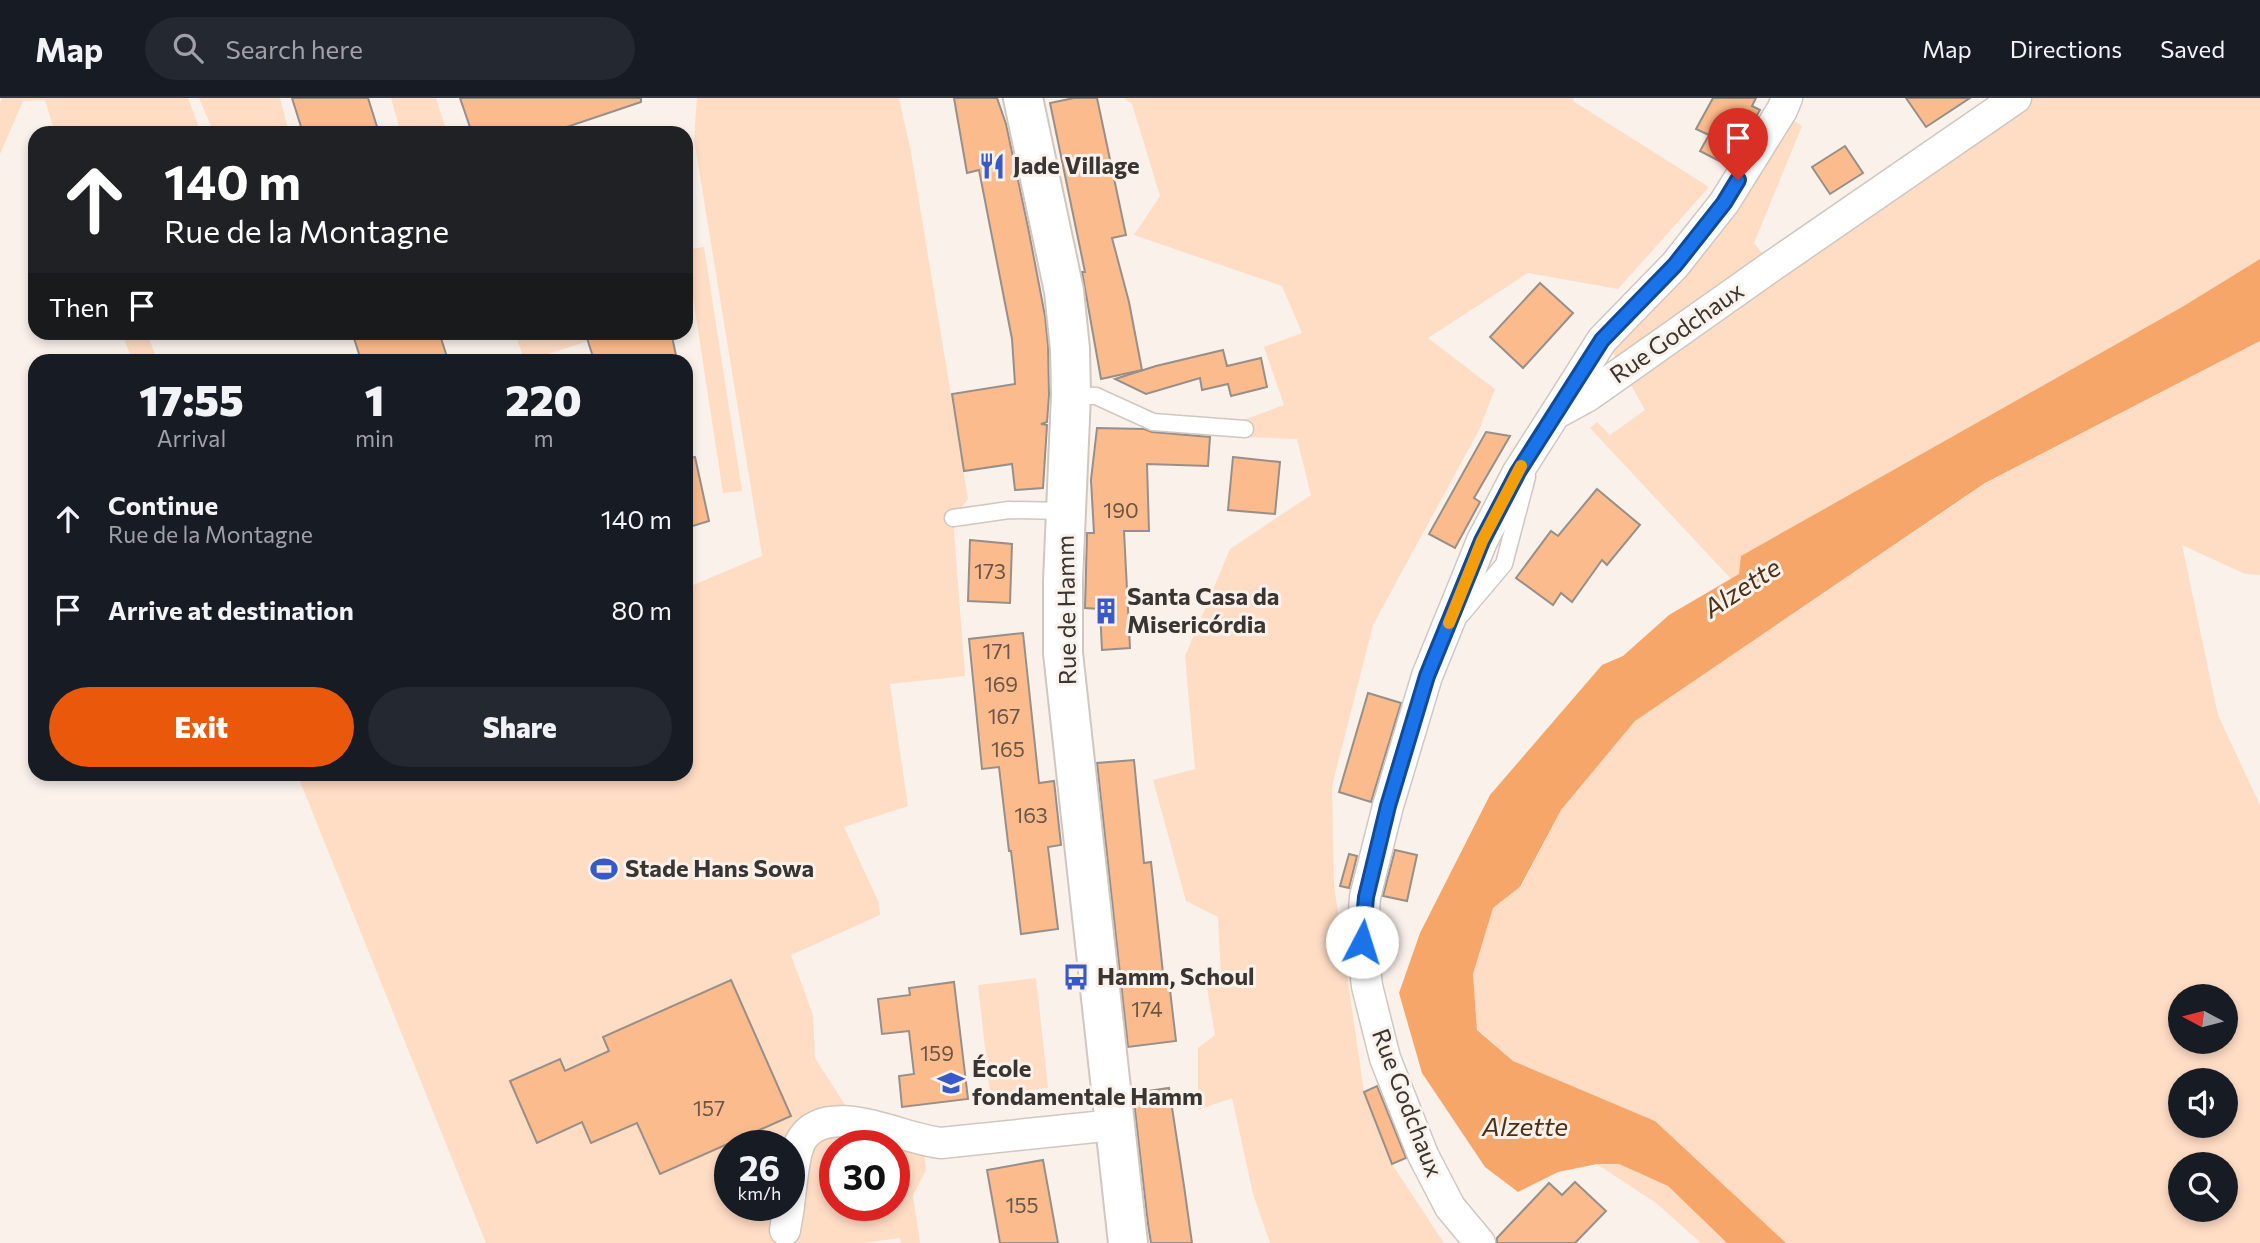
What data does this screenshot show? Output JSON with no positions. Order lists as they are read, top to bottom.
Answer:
{
  "streets": {
    "main road": ["Rue de Hamm"],
    "street": ["Rue Godchaux"]
  },
  "water": ["Alzette"],
  "places": {
    "restaurant": ["Jade Village"],
    "building": ["Santa Casa da Misericórdia"],
    "sports": ["Stade Hans Sowa"],
    "bus stop": ["Hamm, Schoul"],
    "school or university": ["École fondamentale Hamm"]
  },
  "house_numbers": [
    "190",
    "173",
    "171",
    "169",
    "167",
    "165",
    "163",
    "174",
    "159",
    "157",
    "155"
  ],
  "north": "left",
  "page": {
    "header": "Map",
    "search": "Search here",
    "nav": ["Map", "Directions", "Saved"],
    "turn": ["140 m", "Rue de la Montagne"],
    "then": "Then",
    "eta": [
      "17:55",
      "Arrival",
      "1",
      "min",
      "220",
      "m"
    ],
    "list": [
      {
        "name": "Continue",
        "note": "Rue de la Montagne",
        "value": "140 m"
      },
      {
        "name": "Arrive at destination",
        "value": "80 m"
      }
    ],
    "buttons": ["Exit", "Share"],
    "speed": "26 km/h",
    "limit": "30"
  }
}
